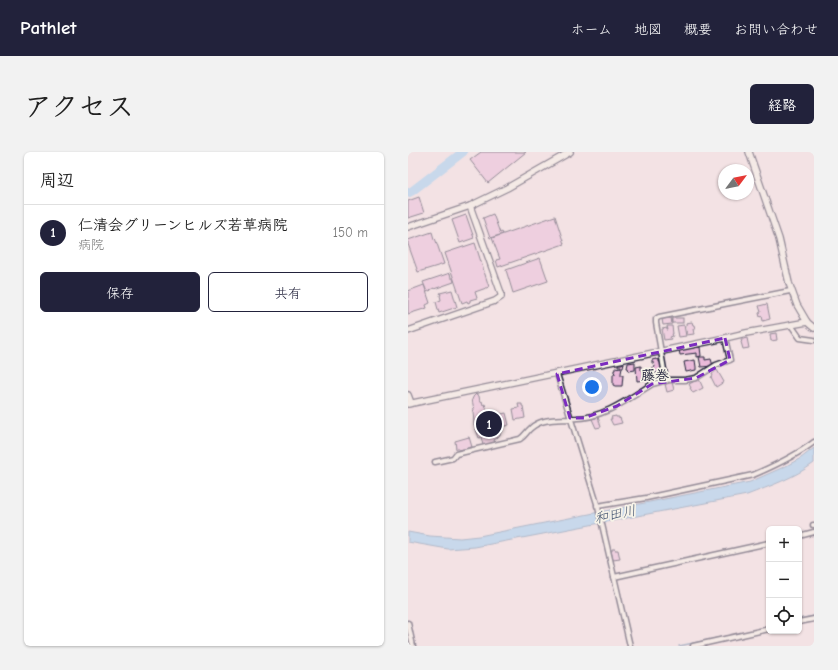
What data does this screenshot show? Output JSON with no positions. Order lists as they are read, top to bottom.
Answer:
{
  "districts": ["藤巻"],
  "water": ["和田川"],
  "north": "top right",
  "page": {
    "header": "Pathlet",
    "nav": [
      "ホーム",
      "地図",
      "概要",
      "お問い合わせ"
    ],
    "title": "アクセス",
    "buttons": [
      "経路",
      ["保存", "共有"]
    ],
    "heading": "周辺",
    "list": [
      {
        "mark": "1",
        "name": "仁清会グリーンヒルズ若草病院",
        "note": "病院",
        "value": "150 m"
      }
    ],
    "pins": "1",
    "map_buttons": ["+", "−"]
  }
}
